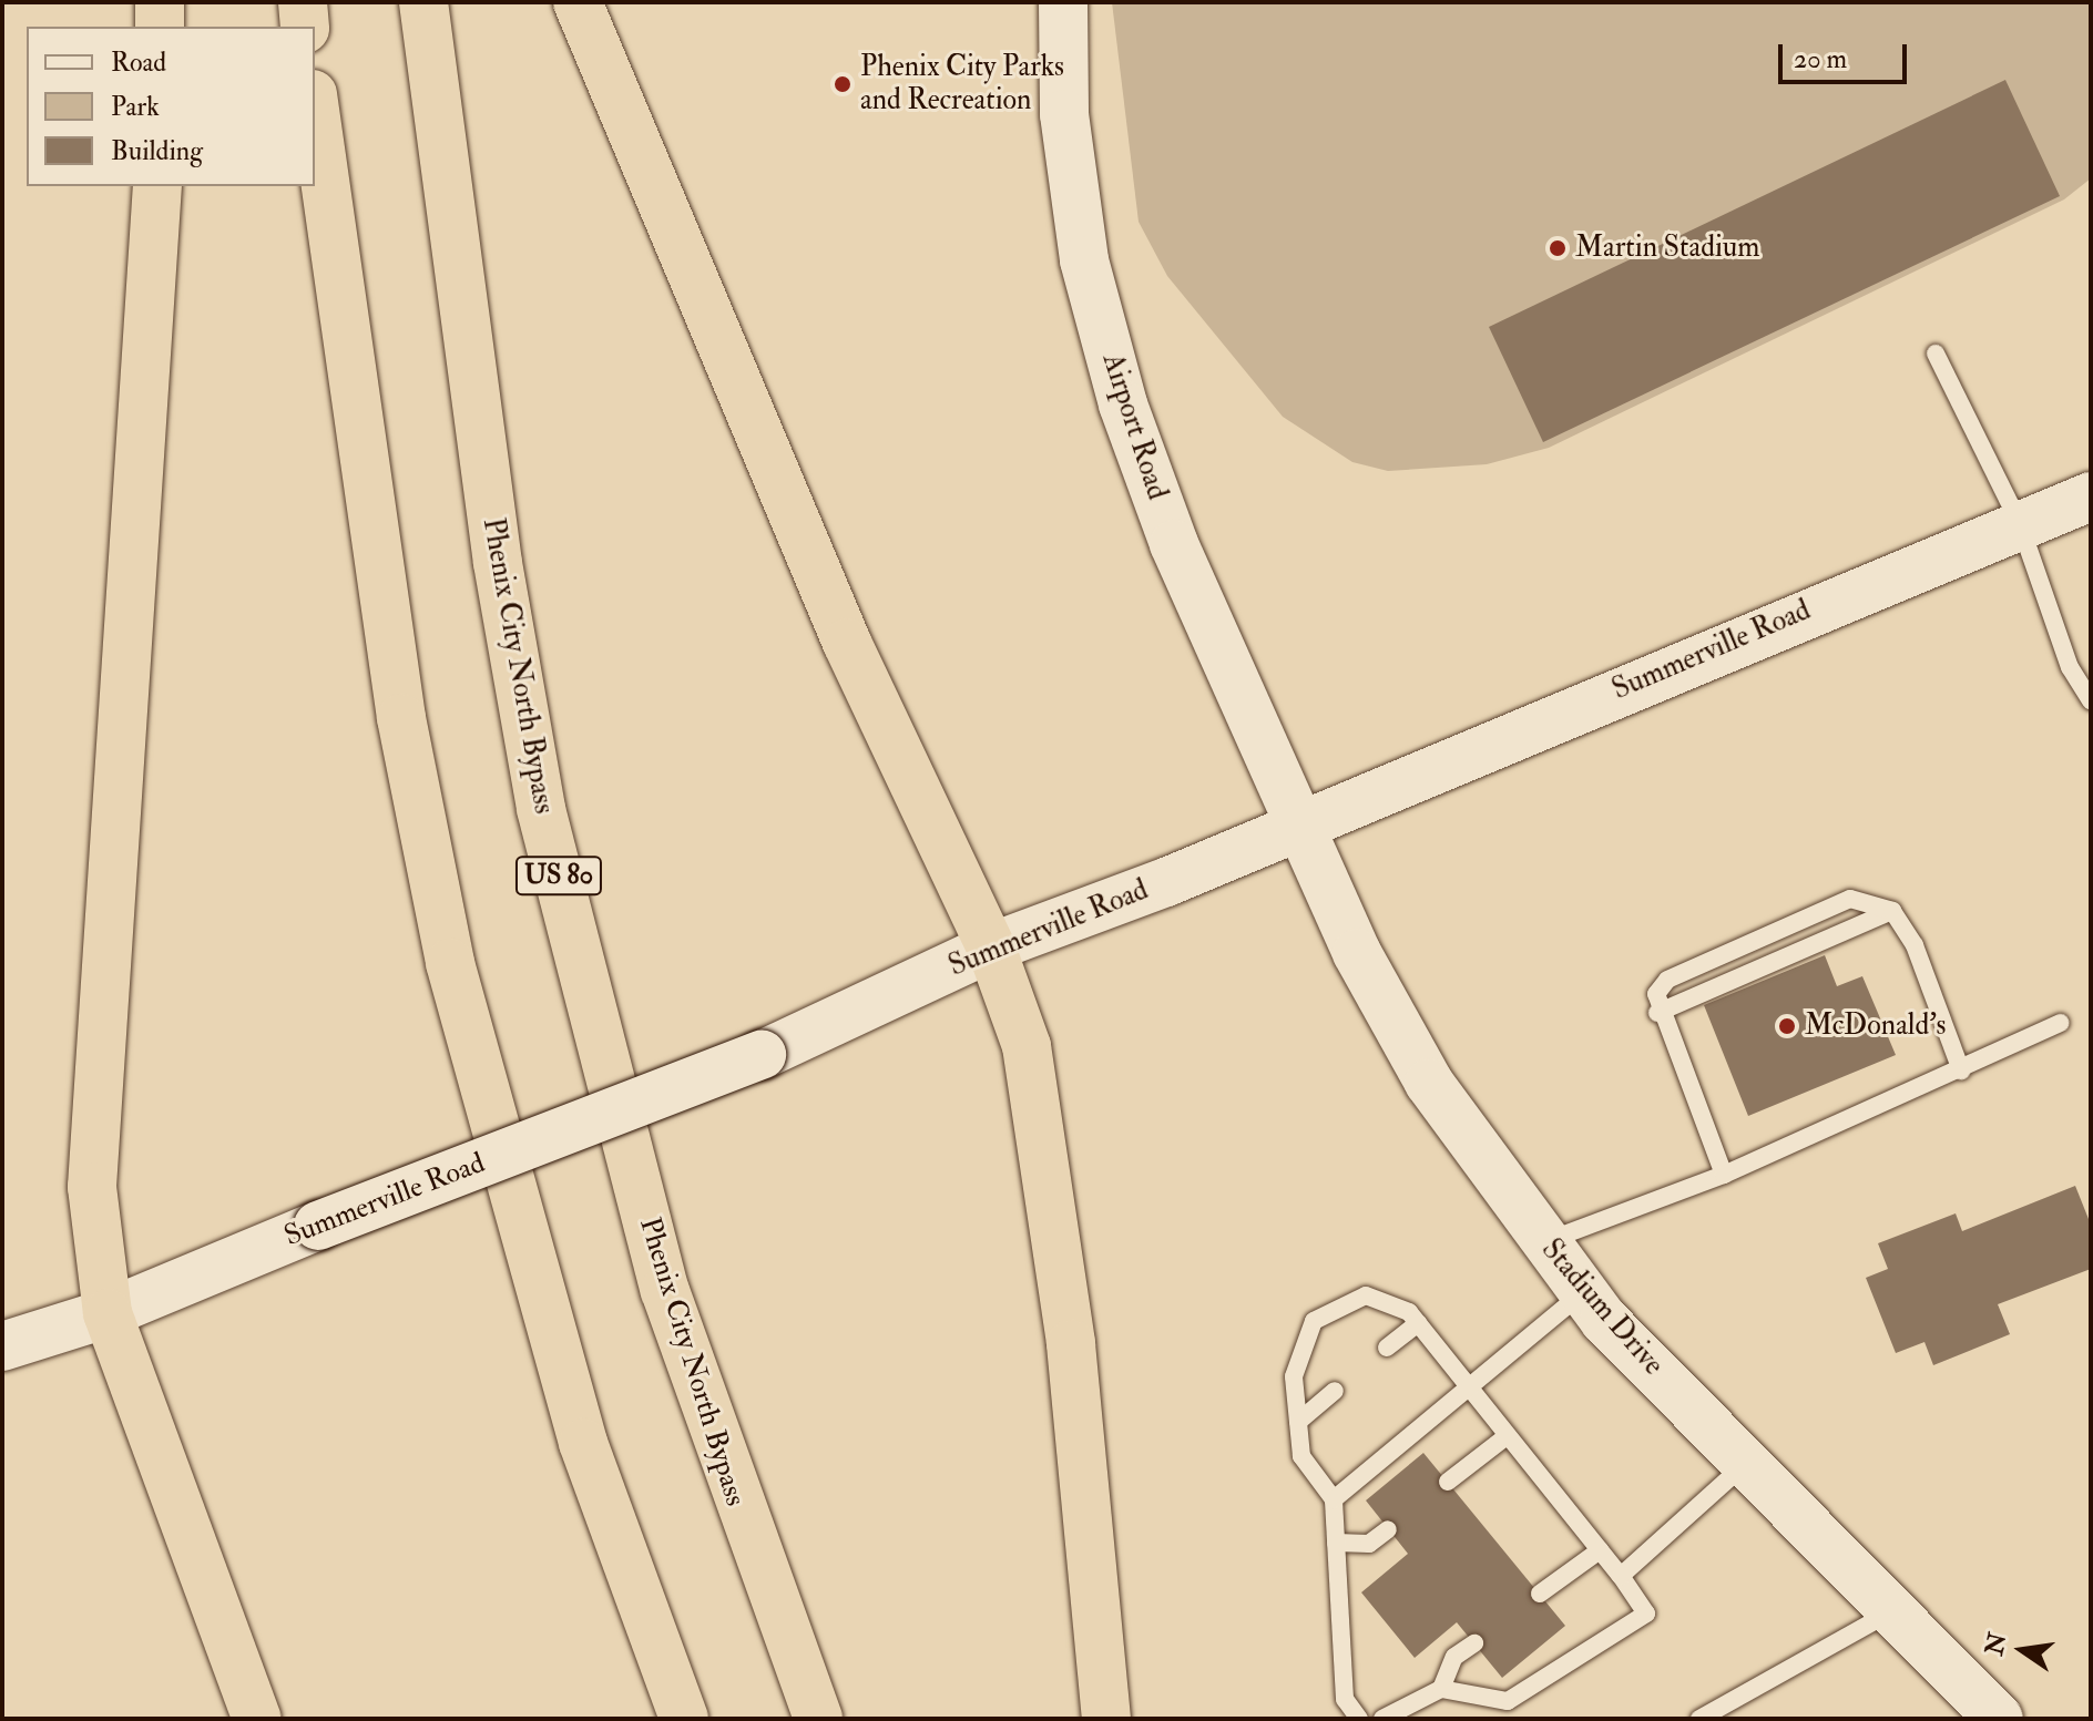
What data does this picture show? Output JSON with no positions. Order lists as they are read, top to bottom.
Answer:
{
  "streets": {
    "highway": ["Phenix City North Bypass", "US 80"],
    "main road": ["Airport Road", "Summerville Road", "Stadium Drive"]
  },
  "crossings": [
    ["Airport Road", "Summerville Road"],
    ["Airport Road", "Stadium Drive"],
    ["Summerville Road", "Stadium Drive"]
  ],
  "places": ["Phenix City Parks and Recreation", "Martin Stadium", "McDonald's"],
  "legend": ["Road", "Park", "Building"],
  "scale_bar": "20 m",
  "north": "left"
}
